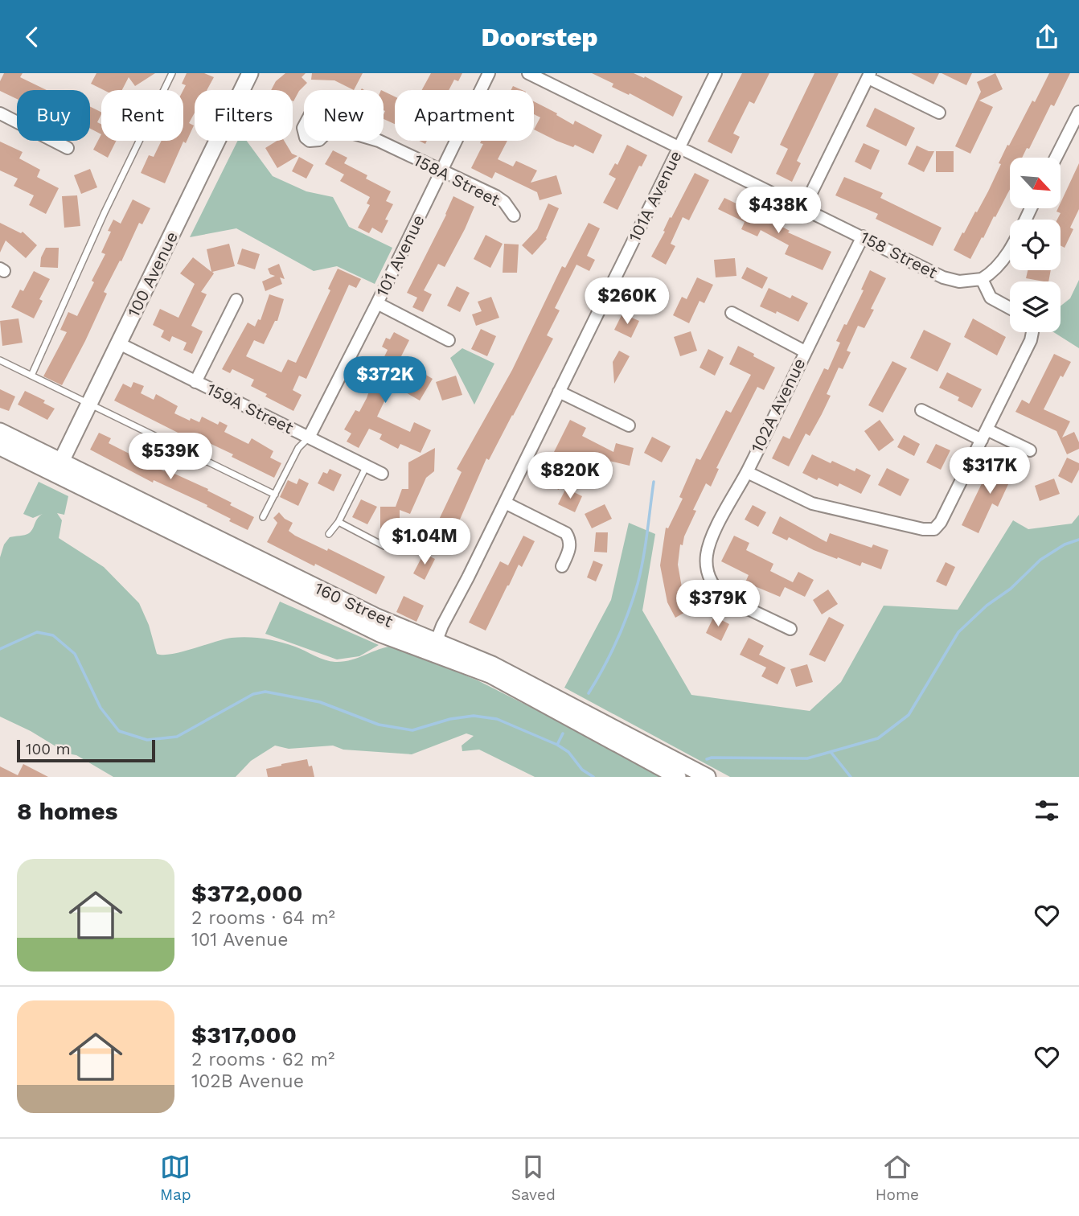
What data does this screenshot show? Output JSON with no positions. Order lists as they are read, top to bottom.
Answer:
{
  "streets": {
    "main road": ["100 Avenue", "160 Street"],
    "street": [
      "158A Street",
      "101A Avenue",
      "158 Street",
      "101 Avenue",
      "102A Avenue",
      "159A Street"
    ]
  },
  "crossings": [
    ["158A Street", "101 Avenue"],
    ["101A Avenue", "158 Street"],
    ["101A Avenue", "160 Street"],
    ["158 Street", "102A Avenue"],
    ["101 Avenue", "159A Street"],
    ["100 Avenue", "159A Street"],
    ["100 Avenue", "160 Street"]
  ],
  "scale_bar": "100 m",
  "north": "bottom right",
  "page": {
    "header": "Doorstep",
    "chip": [
      "Buy",
      "Rent",
      "Filters",
      "New",
      "Apartment"
    ],
    "price": [
      "$438K",
      "$260K",
      "$372K",
      "$539K",
      "$317K",
      "$820K",
      "$1.04M",
      "$379K"
    ],
    "scale": "100 m",
    "heading": "8 homes",
    "list": [
      {
        "name": "$372,000",
        "note": "2 rooms · 64 m² · 101 Avenue"
      },
      {
        "name": "$317,000",
        "note": "2 rooms · 62 m² · 102B Avenue"
      }
    ],
    "tabs": ["Map", "Saved", "Home"]
  }
}
